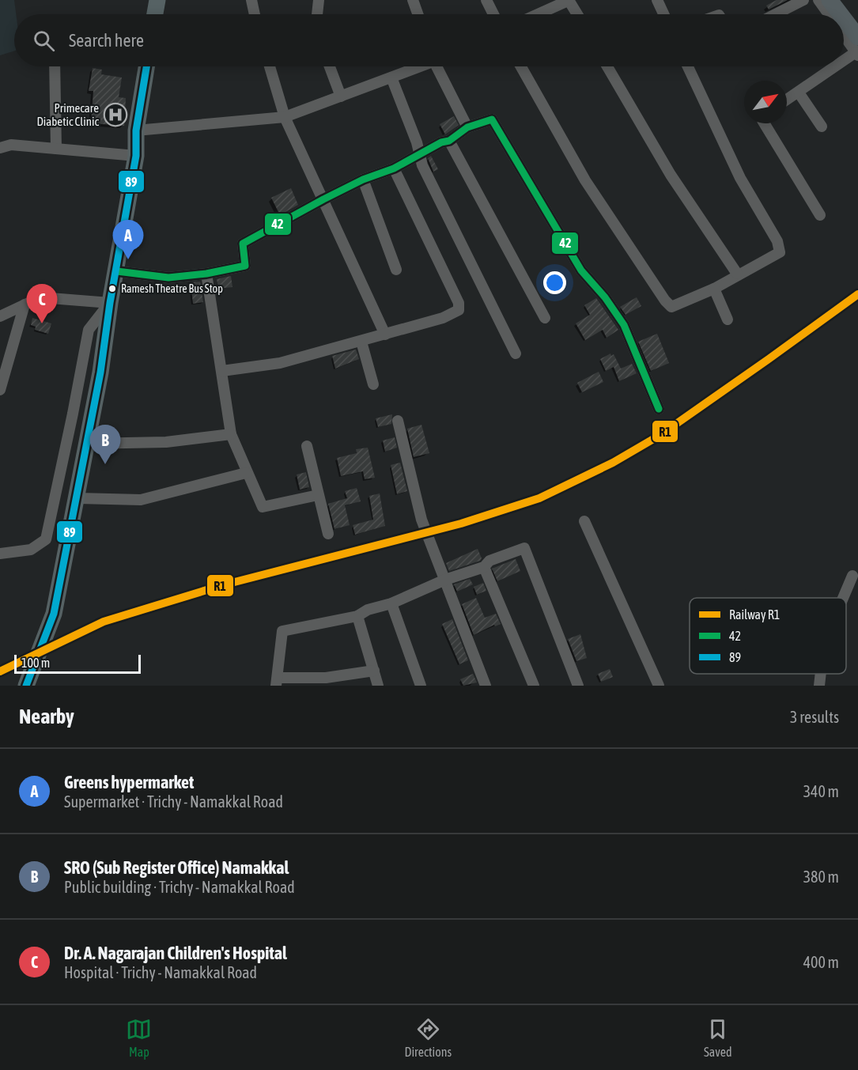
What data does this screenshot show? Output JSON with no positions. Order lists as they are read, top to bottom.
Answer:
{
  "places": {
    "hospital": ["Primecare Diabetic Clinic"],
    "other": ["Ramesh Theatre Bus Stop"]
  },
  "lines": ["transit line 89", "transit line 42", "rail line R1"],
  "legend": ["Railway R1", "42", "89"],
  "scale_bar": "100 m",
  "north": "top right",
  "page": {
    "search": "Search here",
    "pins": ["A", "C", "B"],
    "scale": "100 m",
    "heading": ["Nearby", "3 results"],
    "list": [
      {
        "mark": "A",
        "name": "Greens hypermarket",
        "note": "Supermarket · Trichy - Namakkal Road",
        "value": "340 m"
      },
      {
        "mark": "B",
        "name": "SRO (Sub Register Office) Namakkal",
        "note": "Public building · Trichy - Namakkal Road",
        "value": "380 m"
      },
      {
        "mark": "C",
        "name": "Dr. A. Nagarajan Children's Hospital",
        "note": "Hospital · Trichy - Namakkal Road",
        "value": "400 m"
      }
    ],
    "nav": ["Map", "Directions", "Saved"]
  }
}
